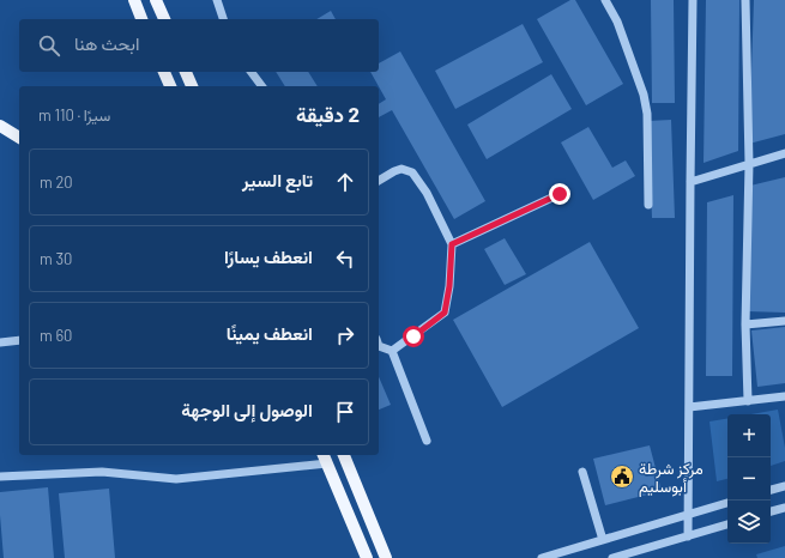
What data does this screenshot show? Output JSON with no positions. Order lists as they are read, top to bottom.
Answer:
{
  "places": {
    "public building": ["مركز شرطة أبوسليم"]
  },
  "page": {
    "search": "ابحث هنا",
    "heading": ["2 دقيقة", "سيرًا · 110 m"],
    "list": [
      ["تابع السير", "20 m"],
      ["انعطف يسارًا", "30 m"],
      ["انعطف يمينًا", "60 m"],
      "الوصول إلى الوجهة"
    ],
    "map_buttons": ["+", "−"]
  }
}
